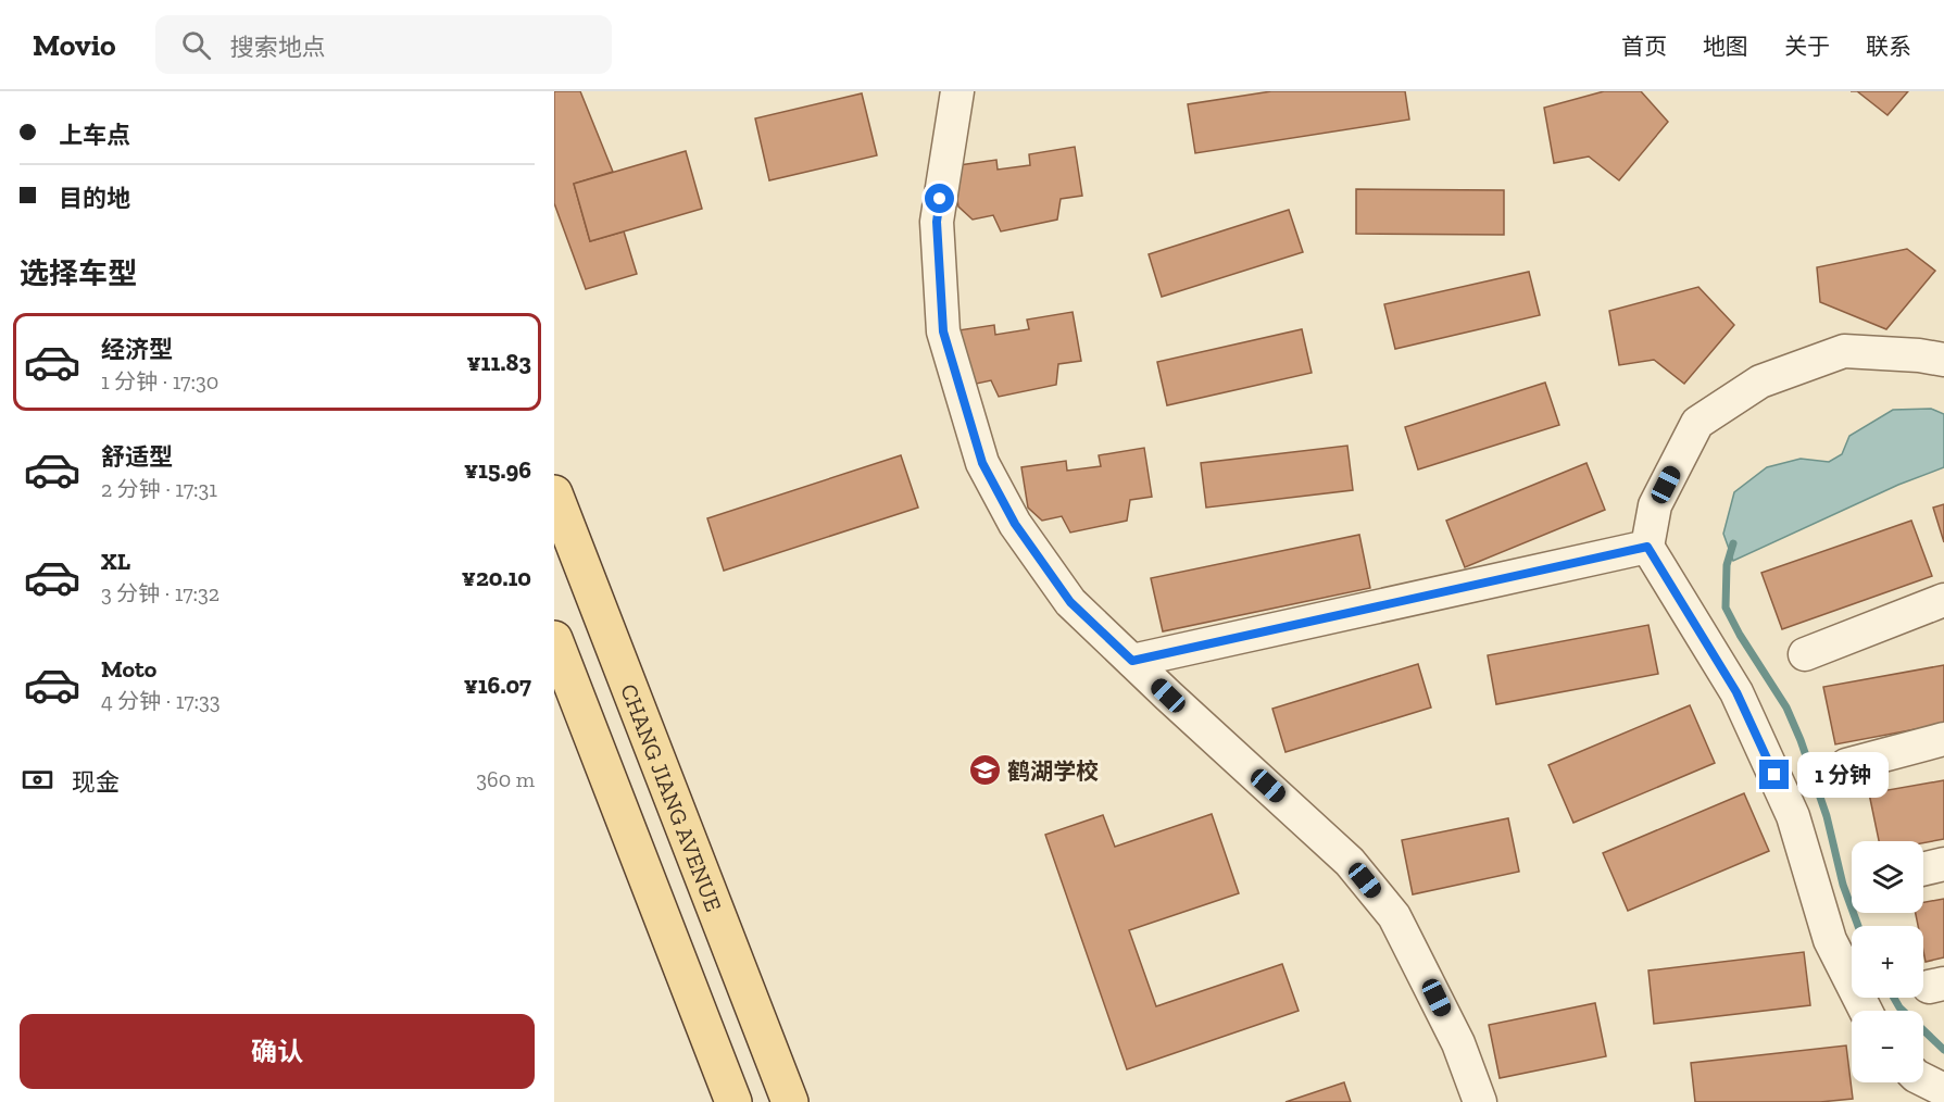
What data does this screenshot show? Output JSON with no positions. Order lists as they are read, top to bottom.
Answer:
{
  "streets": {
    "main road": ["CHANG JIANG AVENUE"]
  },
  "places": {
    "school or university": ["鹤湖学校"]
  },
  "page": {
    "header": "Movio",
    "search": "搜索地点",
    "nav": [
      "首页",
      "地图",
      "关于",
      "联系"
    ],
    "banner": ["上车点", "目的地"],
    "heading": "选择车型",
    "list": [
      {
        "name": "经济型",
        "note": "1 分钟 · 17:30",
        "value": "¥11.83"
      },
      {
        "name": "舒适型",
        "note": "2 分钟 · 17:31",
        "value": "¥15.96"
      },
      {
        "name": "XL",
        "note": "3 分钟 · 17:32",
        "value": "¥20.10"
      },
      {
        "name": "Moto",
        "note": "4 分钟 · 17:33",
        "value": "¥16.07"
      }
    ],
    "pay": ["现金", "360 m"],
    "bubble": "1 分钟",
    "map_buttons": ["+", "−"],
    "buttons": "确认"
  }
}
